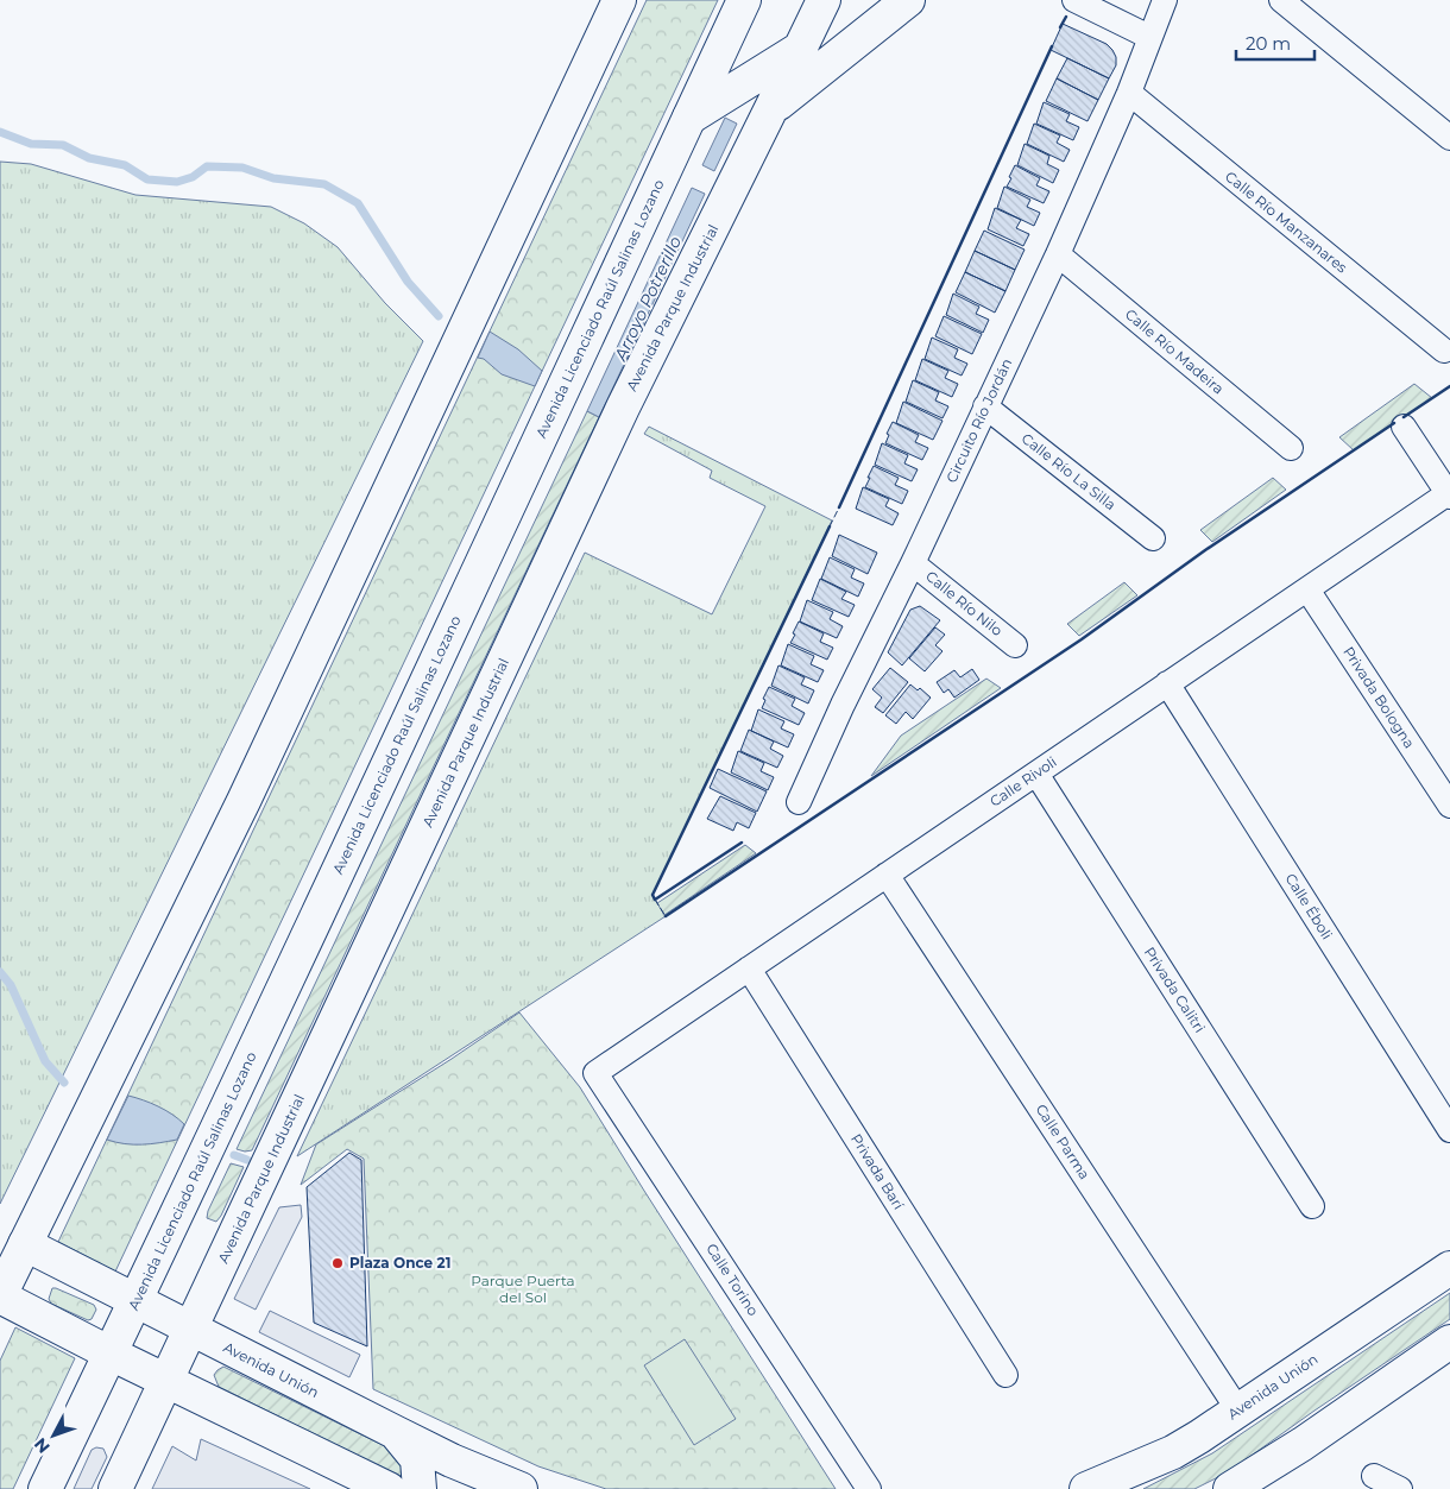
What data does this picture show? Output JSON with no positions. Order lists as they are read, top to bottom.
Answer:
{
  "streets": {
    "street": [
      "Calle Río Manzanares",
      "Avenida Parque Industrial",
      "Avenida Licenciado Raúl Salinas Lozano",
      "Calle Río Madeira",
      "Circuito Río Jordán",
      "Calle Río La Silla",
      "Calle Río Nilo",
      "Privada Bologna",
      "Calle Rivoli",
      "Calle Éboli",
      "Privada Calitri",
      "Calle Parma",
      "Privada Barí",
      "Calle Torino",
      "Avenida Unión"
    ]
  },
  "crossings": [
    ["Calle Río Manzanares", "Circuito Río Jordán"],
    ["Avenida Parque Industrial", "Avenida Unión"],
    ["Avenida Licenciado Raúl Salinas Lozano", "Avenida Unión"],
    ["Calle Río Madeira", "Circuito Río Jordán"],
    ["Circuito Río Jordán", "Calle Río La Silla"],
    ["Circuito Río Jordán", "Calle Río Nilo"],
    ["Privada Bologna", "Calle Rivoli"],
    ["Calle Rivoli", "Calle Éboli"],
    ["Calle Rivoli", "Privada Calitri"],
    ["Calle Rivoli", "Calle Parma"],
    ["Calle Rivoli", "Privada Barí"],
    ["Calle Rivoli", "Calle Torino"],
    ["Calle Parma", "Avenida Unión"]
  ],
  "water": ["Arroyo Potrerillo"],
  "parks": ["Parque Puerta del Sol"],
  "places": ["Plaza Once 21"],
  "scale_bar": "20 m",
  "north": "bottom left"
}
